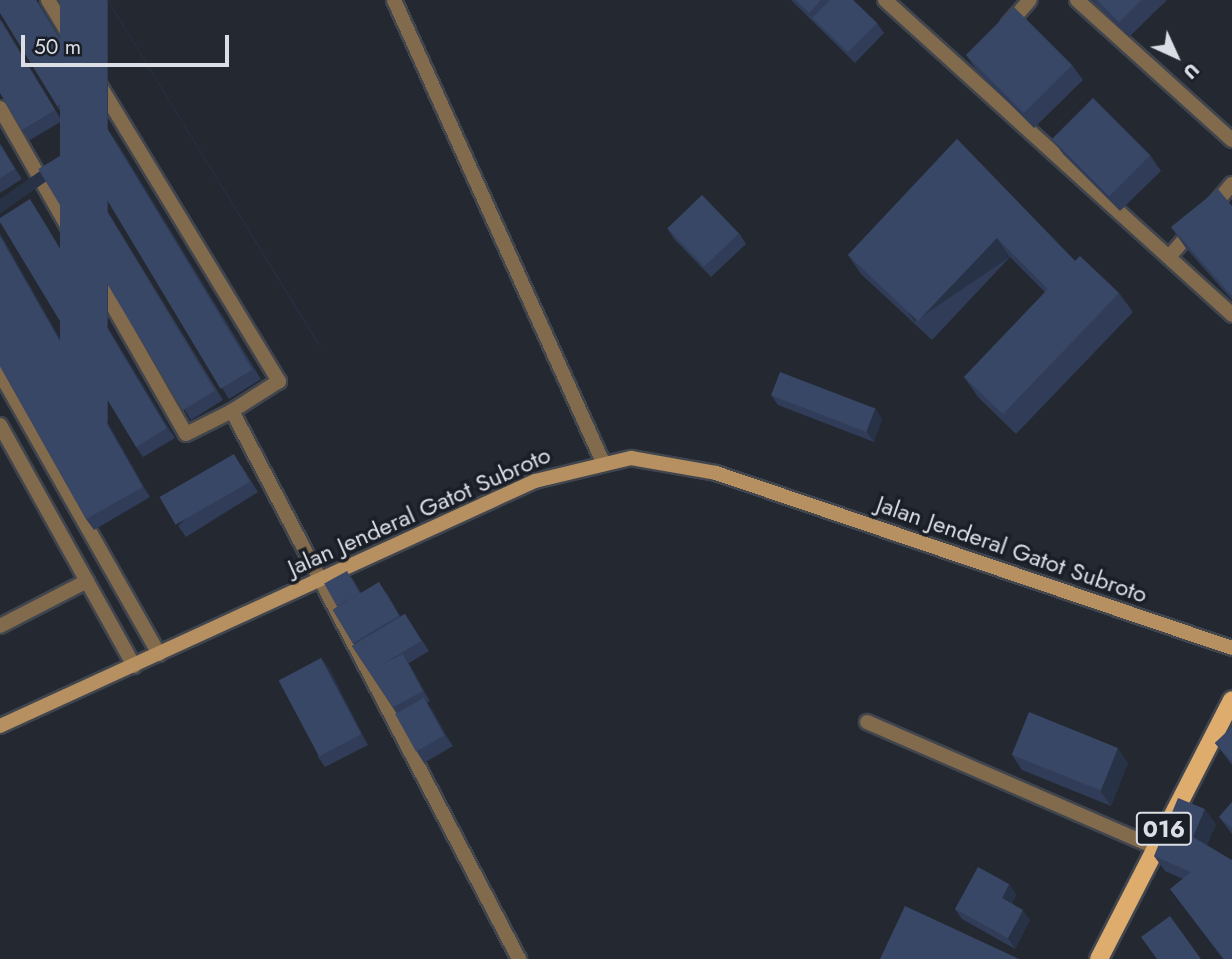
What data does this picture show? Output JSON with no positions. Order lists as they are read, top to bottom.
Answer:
{
  "streets": {
    "main road": ["Jalan Jenderal Gatot Subroto", "016"]
  },
  "scale_bar": "50 m",
  "north": "bottom right"
}
